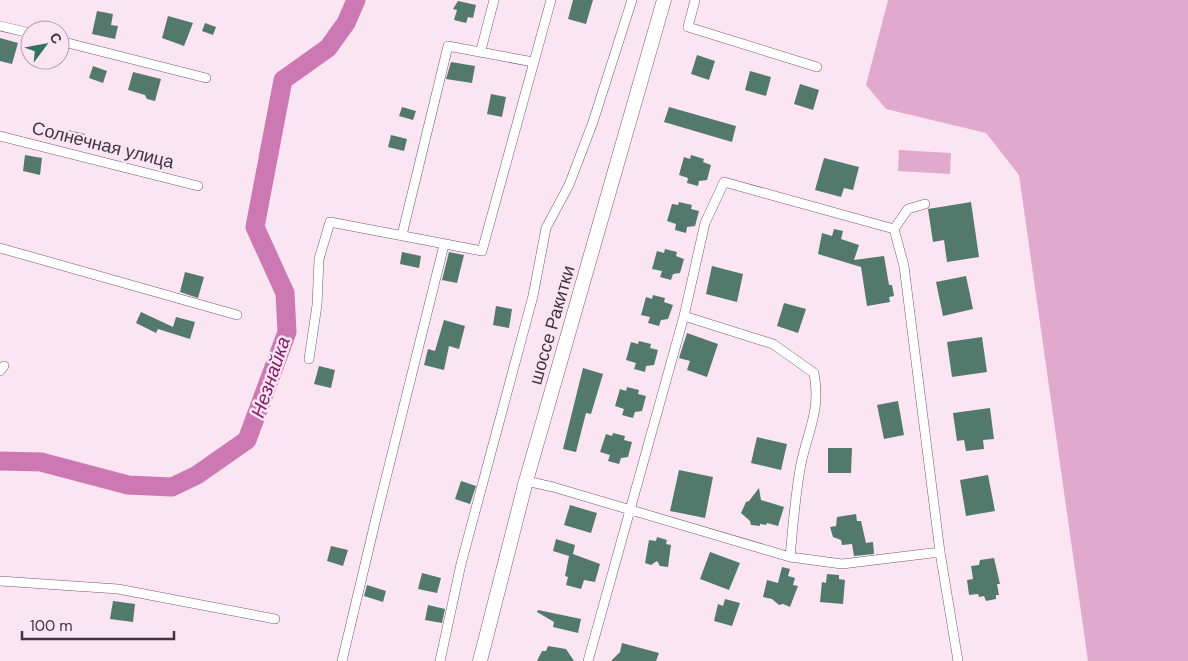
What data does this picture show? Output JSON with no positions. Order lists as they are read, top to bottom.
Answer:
{
  "streets": {
    "main road": ["шоссе Ракитки"],
    "street": ["Солнечная улица"]
  },
  "water": ["Незнайка"],
  "scale_bar": "100 m",
  "north": "top right"
}
